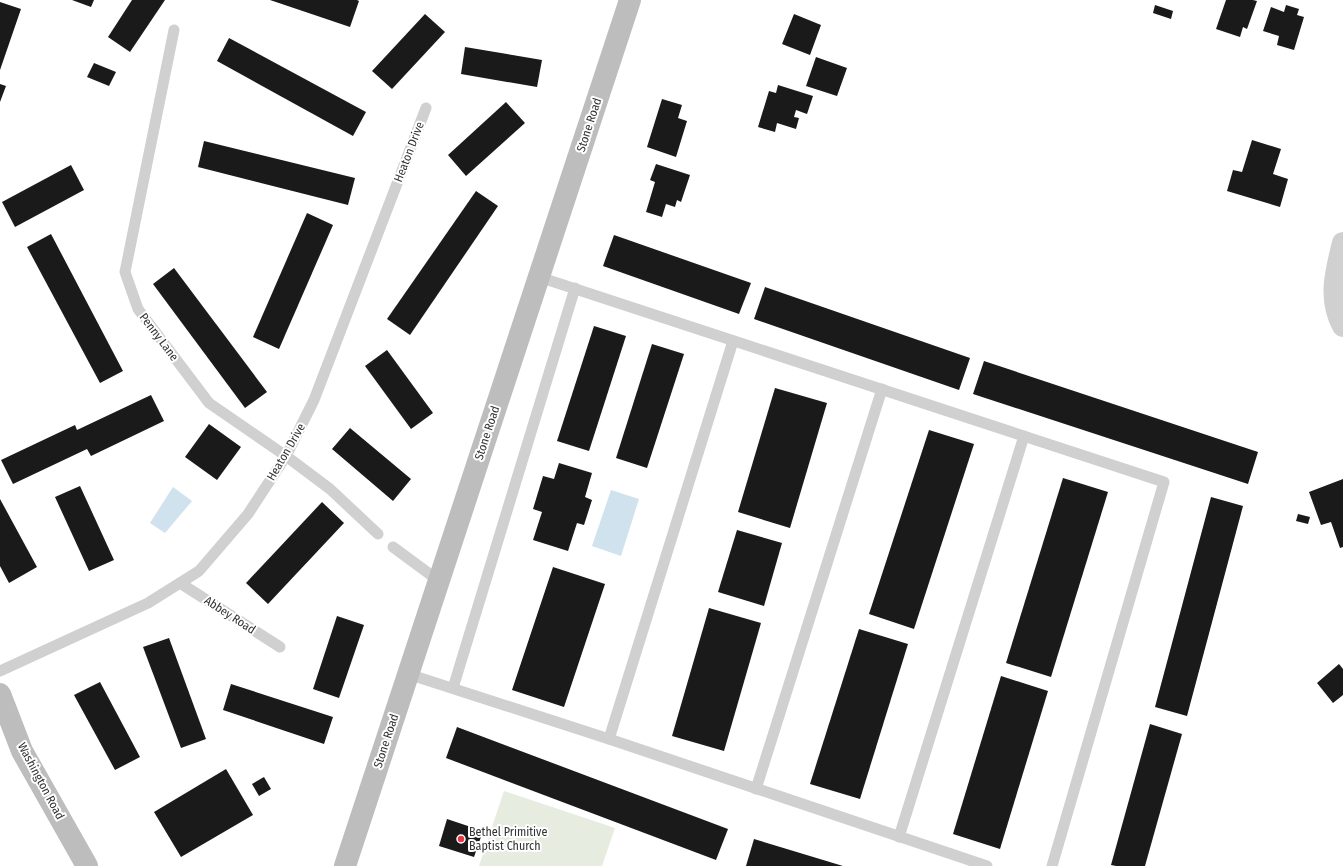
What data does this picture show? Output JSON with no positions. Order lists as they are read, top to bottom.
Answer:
{
  "streets": {
    "street": ["Stone Road", "Washington Road"],
    "lane": ["Heaton Drive", "Penny Lane", "Abbey Road"]
  },
  "crossings": [
    ["Heaton Drive", "Penny Lane"],
    ["Heaton Drive", "Abbey Road"]
  ],
  "places": ["Bethel Primitive Baptist Church"]
}
